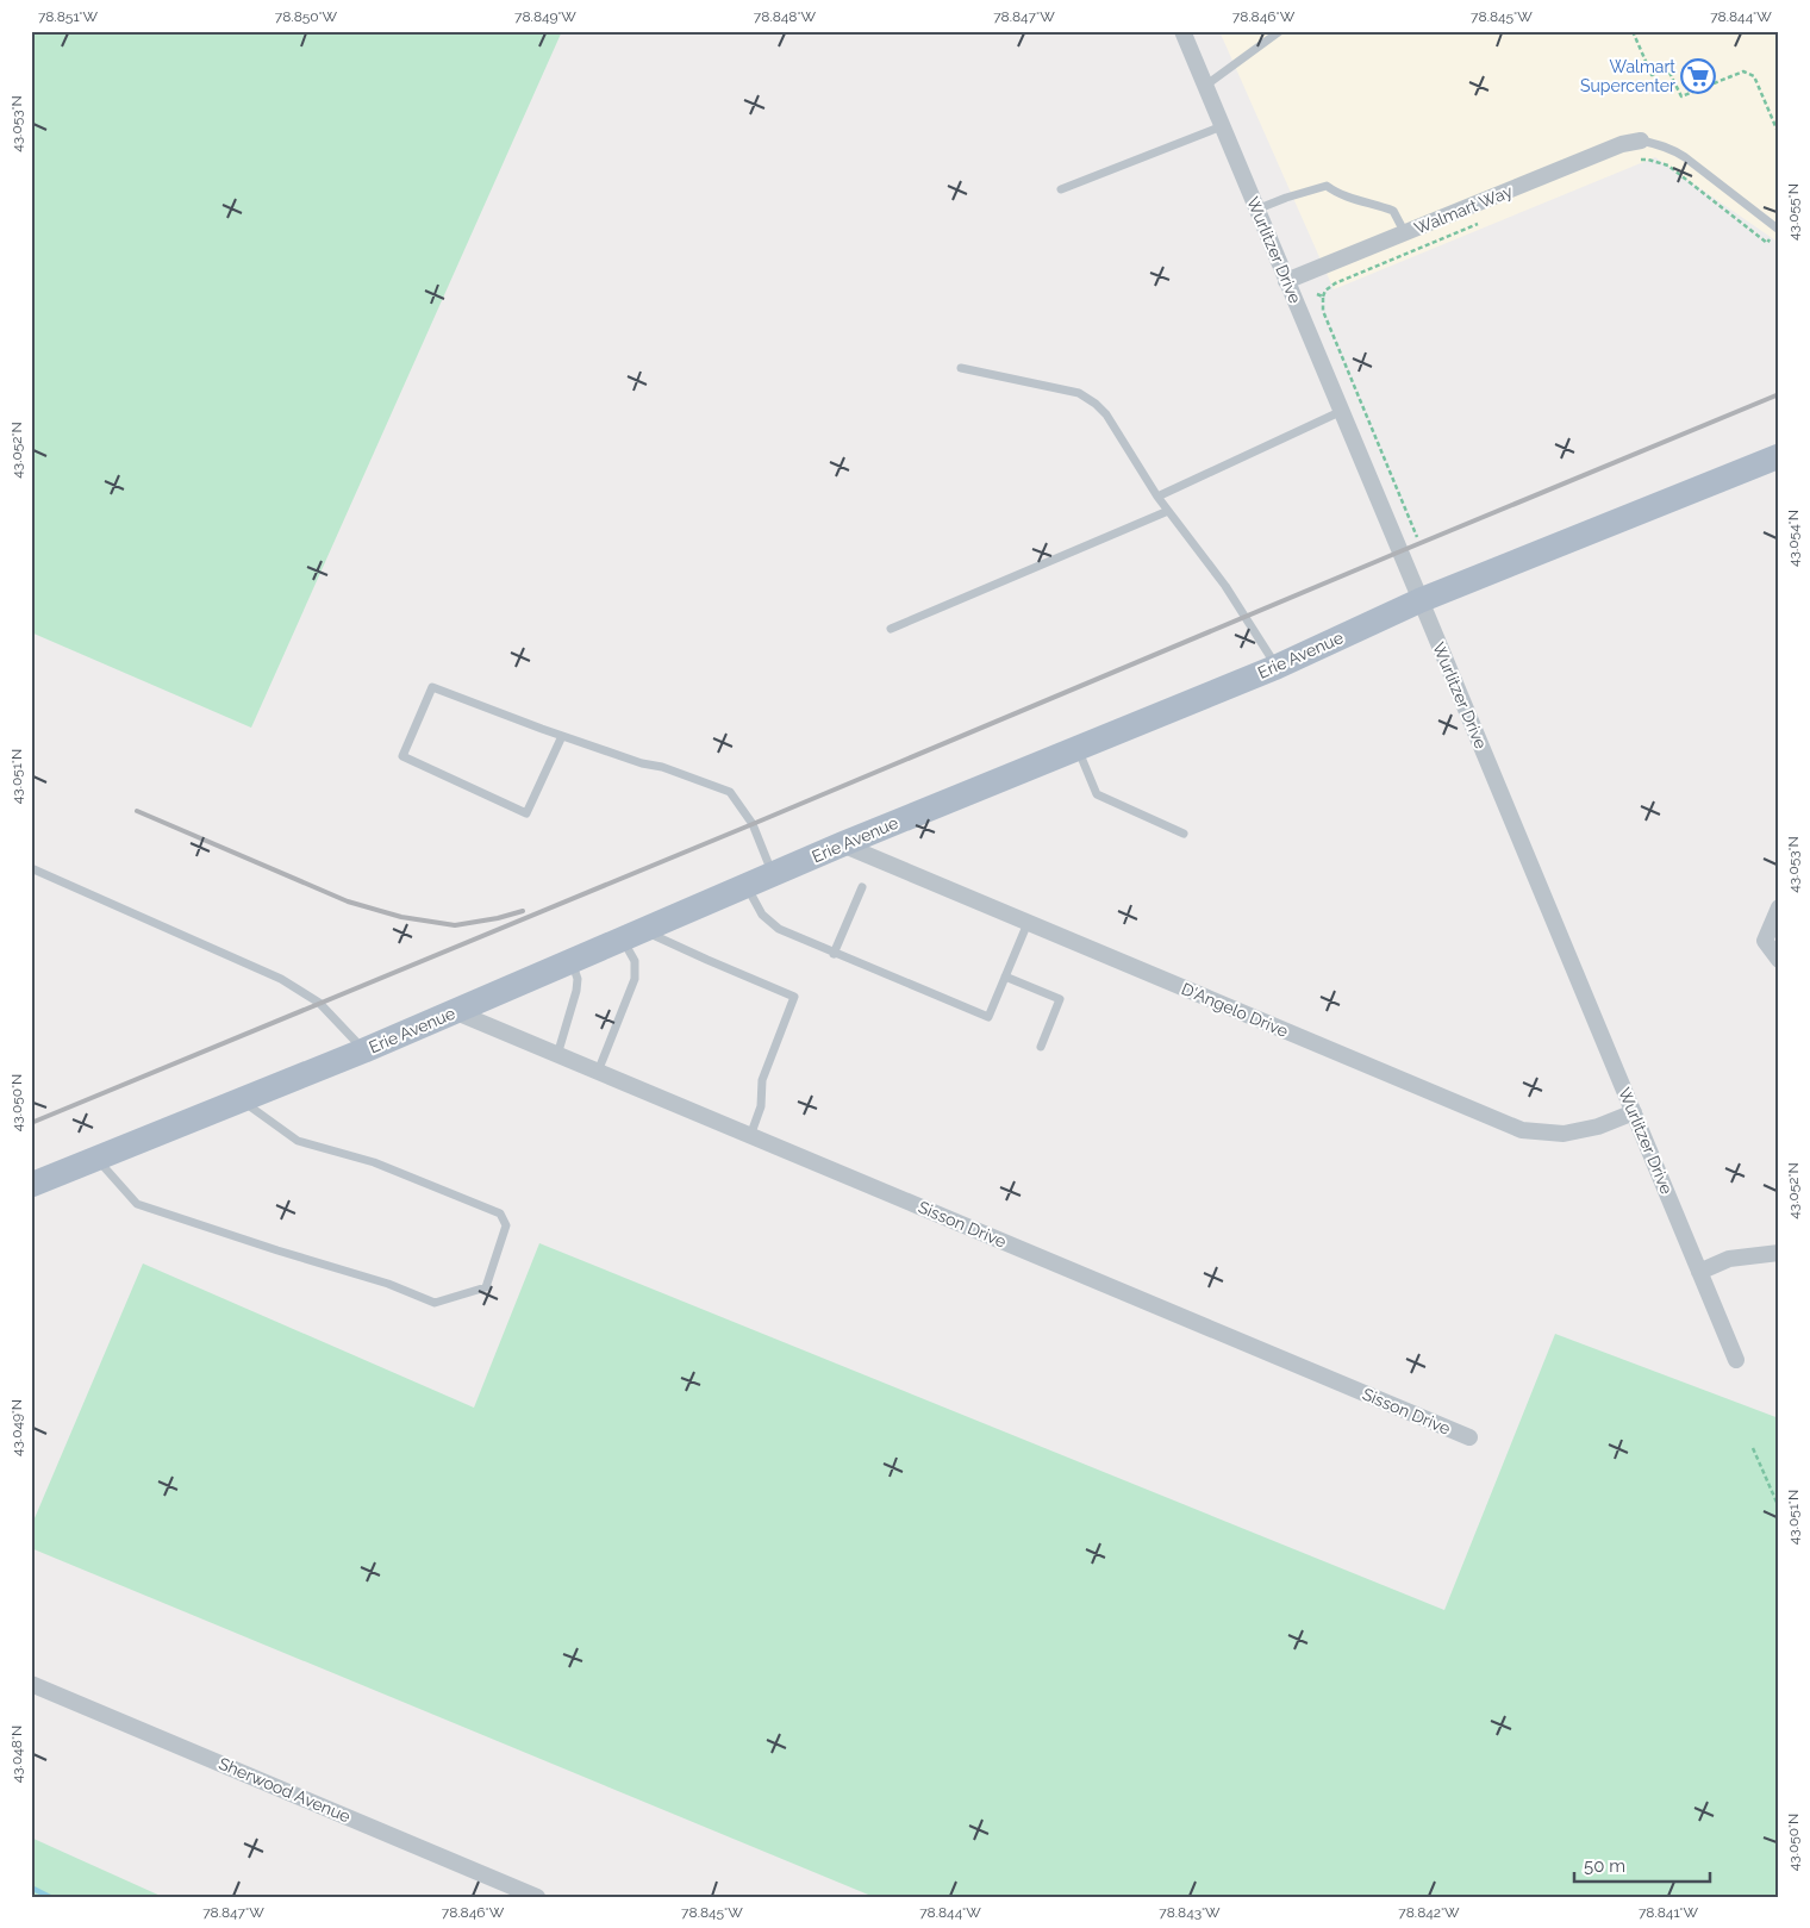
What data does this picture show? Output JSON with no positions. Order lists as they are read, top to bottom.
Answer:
{
  "streets": {
    "main road": ["Erie Avenue"],
    "street": [
      "Walmart Way",
      "Wurlitzer Drive",
      "D'Angelo Drive",
      "Sisson Drive",
      "Sherwood Avenue"
    ]
  },
  "crossings": [
    ["Walmart Way", "Wurlitzer Drive"],
    ["Wurlitzer Drive", "Erie Avenue"],
    ["Wurlitzer Drive", "D'Angelo Drive"],
    ["Erie Avenue", "D'Angelo Drive"],
    ["Erie Avenue", "Sisson Drive"]
  ],
  "places": {
    "supermarket": ["Walmart Supercenter"]
  },
  "scale_bar": "50 m",
  "coordinates": [
    "78.851°W",
    "78.850°W",
    "78.849°W",
    "78.848°W",
    "78.847°W",
    "78.846°W",
    "78.845°W",
    "78.844°W",
    "43.053°N",
    "43.055°N",
    "43.052°N",
    "43.054°N",
    "43.051°N",
    "43.050°N",
    "43.049°N",
    "43.048°N",
    "78.843°W",
    "78.842°W",
    "78.841°W"
  ]
}
